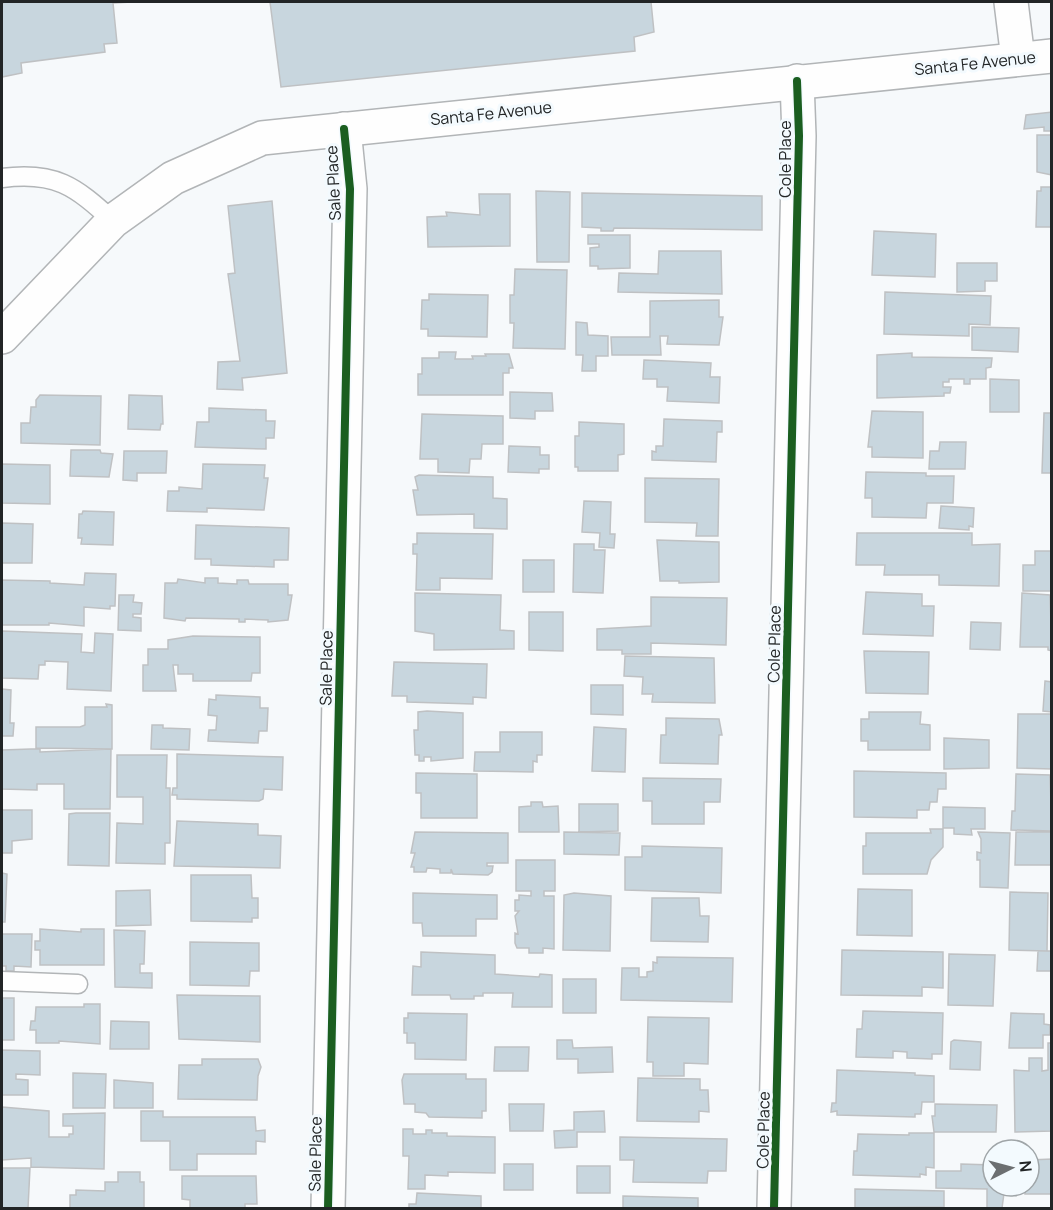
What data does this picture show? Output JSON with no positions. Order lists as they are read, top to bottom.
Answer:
{
  "streets": {
    "street": ["Santa Fe Avenue", "Cole Place", "Sale Place"]
  },
  "crossings": [
    ["Santa Fe Avenue", "Cole Place"],
    ["Santa Fe Avenue", "Sale Place"]
  ],
  "north": "right"
}
